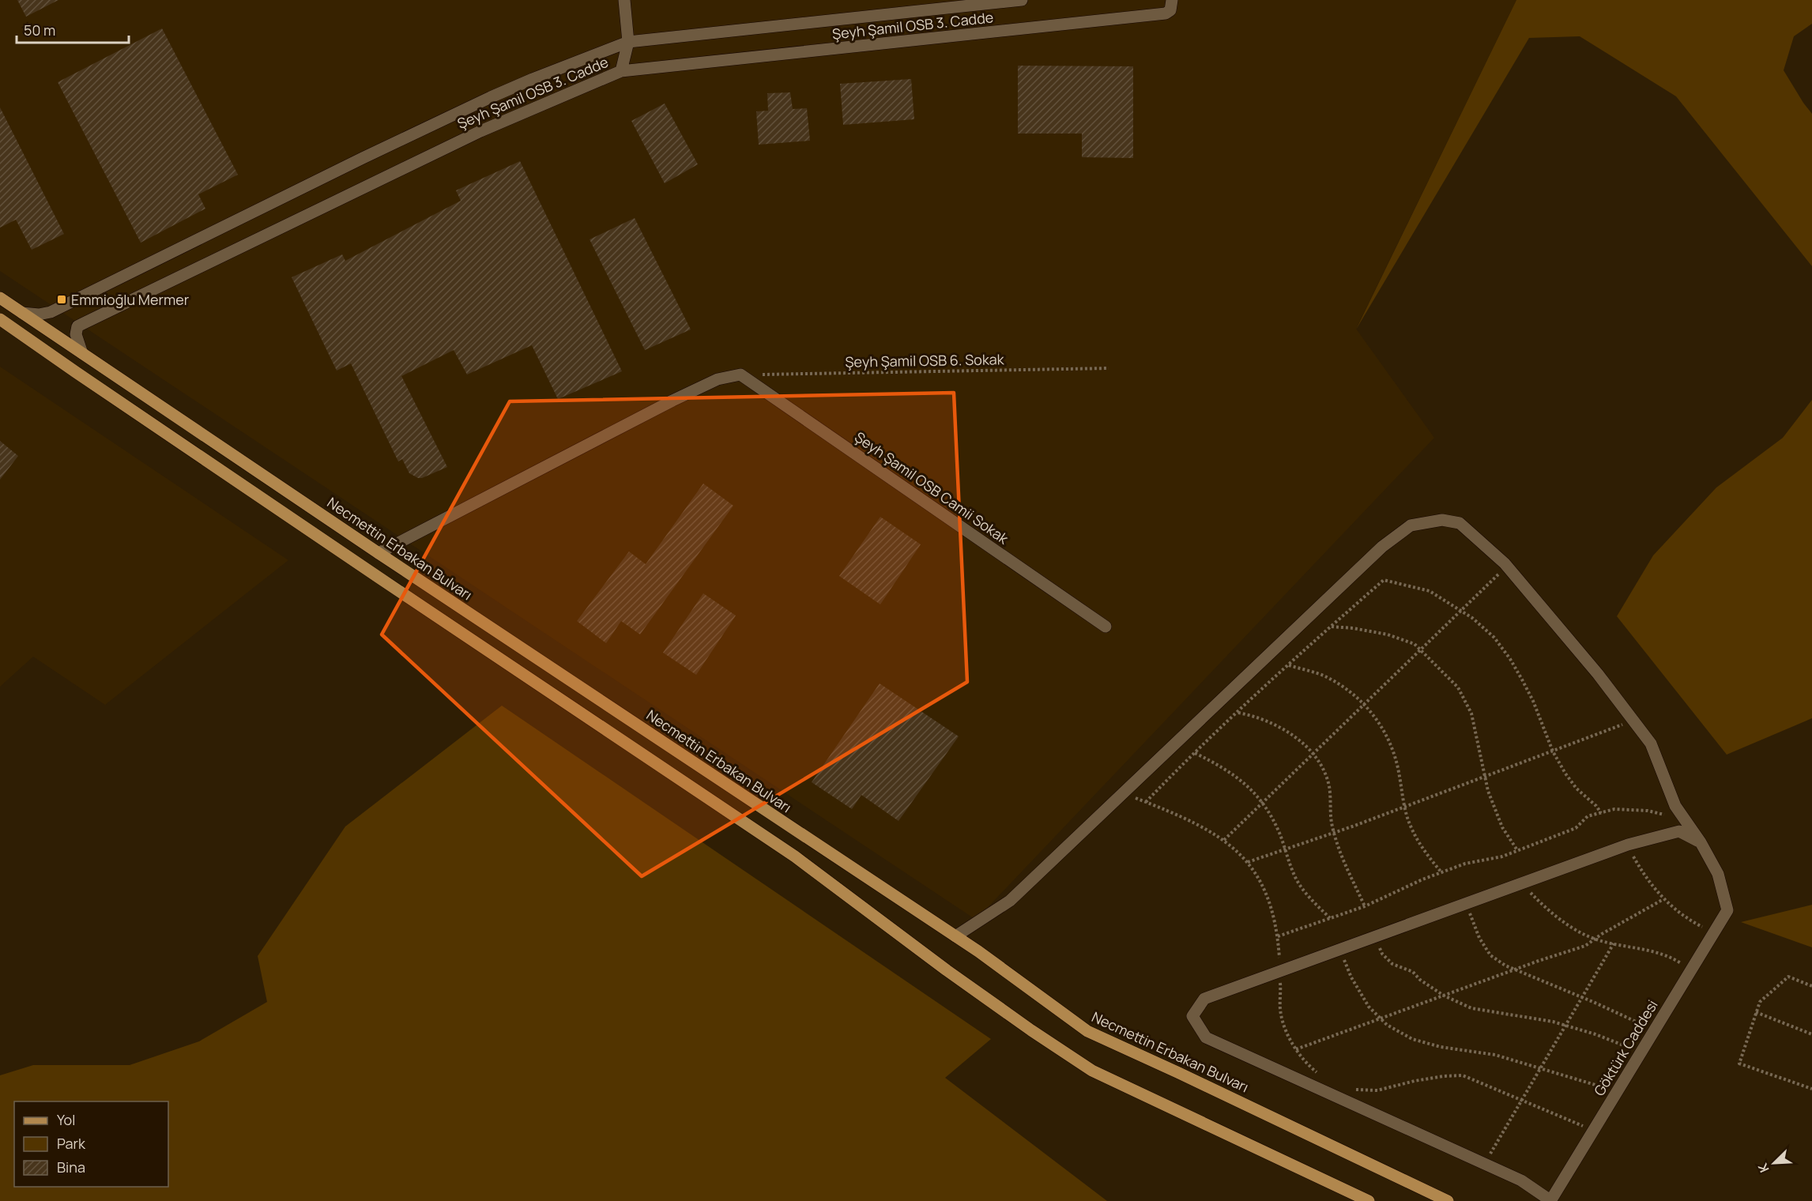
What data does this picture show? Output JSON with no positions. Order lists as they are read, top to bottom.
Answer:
{
  "streets": {
    "main road": ["Necmettin Erbakan Bulvarı"],
    "street": ["Şeyh Şamil OSB 3. Cadde", "Şeyh Şamil OSB Camii Sokak", "Göktürk Caddesi"],
    "path": ["Şeyh Şamil OSB 6. Sokak"]
  },
  "crossings": [
    ["Şeyh Şamil OSB 3. Cadde", "Necmettin Erbakan Bulvarı"],
    ["Şeyh Şamil OSB 6. Sokak", "Şeyh Şamil OSB Camii Sokak"]
  ],
  "places": {
    "transit": ["Emmioğlu Mermer"]
  },
  "legend": ["Yol", "Park", "Bina"],
  "scale_bar": "50 m",
  "north": "bottom left"
}
